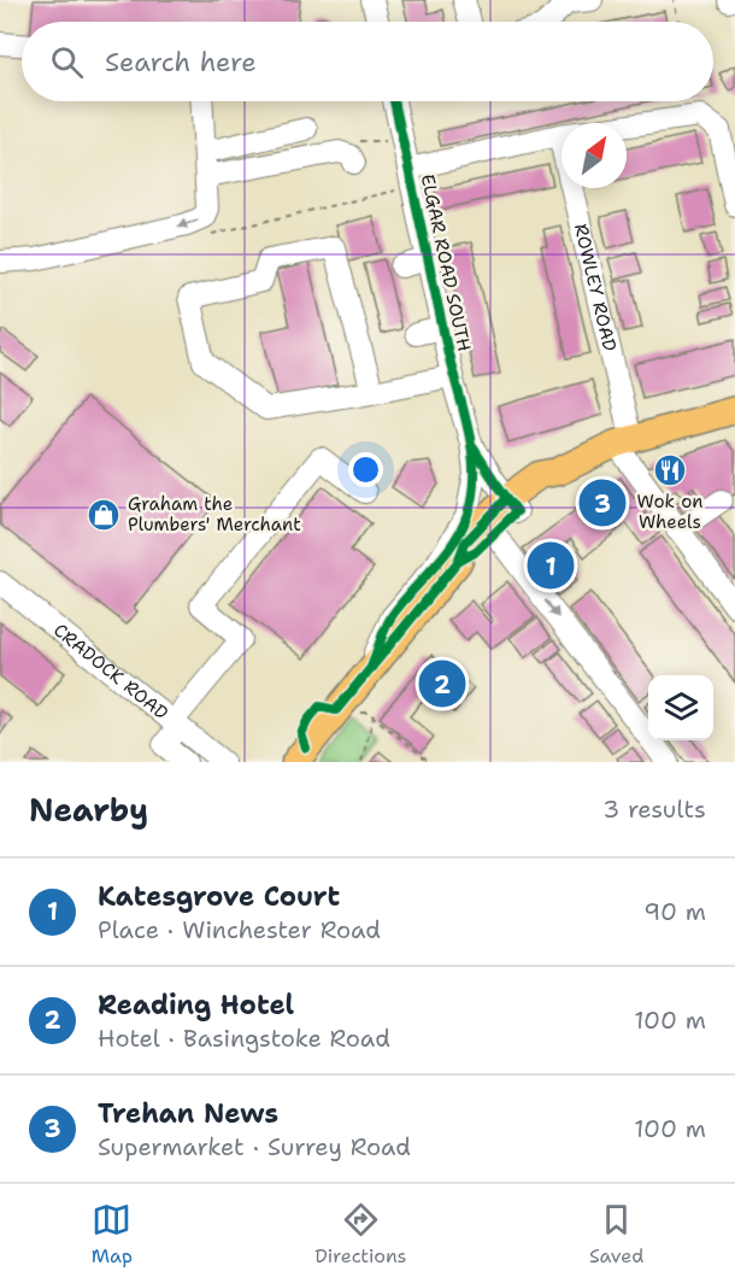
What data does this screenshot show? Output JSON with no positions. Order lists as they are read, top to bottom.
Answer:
{
  "streets": {
    "street": ["ELGAR ROAD SOUTH", "ROWLEY ROAD", "CRADOCK ROAD"]
  },
  "places": {
    "restaurant": ["Wok on Wheels"],
    "shop": ["Graham the Plumbers' Merchant"]
  },
  "north": "top right",
  "page": {
    "search": "Search here",
    "pins": ["3", "1", "2"],
    "heading": ["Nearby", "3 results"],
    "list": [
      {
        "mark": "1",
        "name": "Katesgrove Court",
        "note": "Place · Winchester Road",
        "value": "90 m"
      },
      {
        "mark": "2",
        "name": "Reading Hotel",
        "note": "Hotel · Basingstoke Road",
        "value": "100 m"
      },
      {
        "mark": "3",
        "name": "Trehan News",
        "note": "Supermarket · Surrey Road",
        "value": "100 m"
      }
    ],
    "nav": ["Map", "Directions", "Saved"]
  }
}
